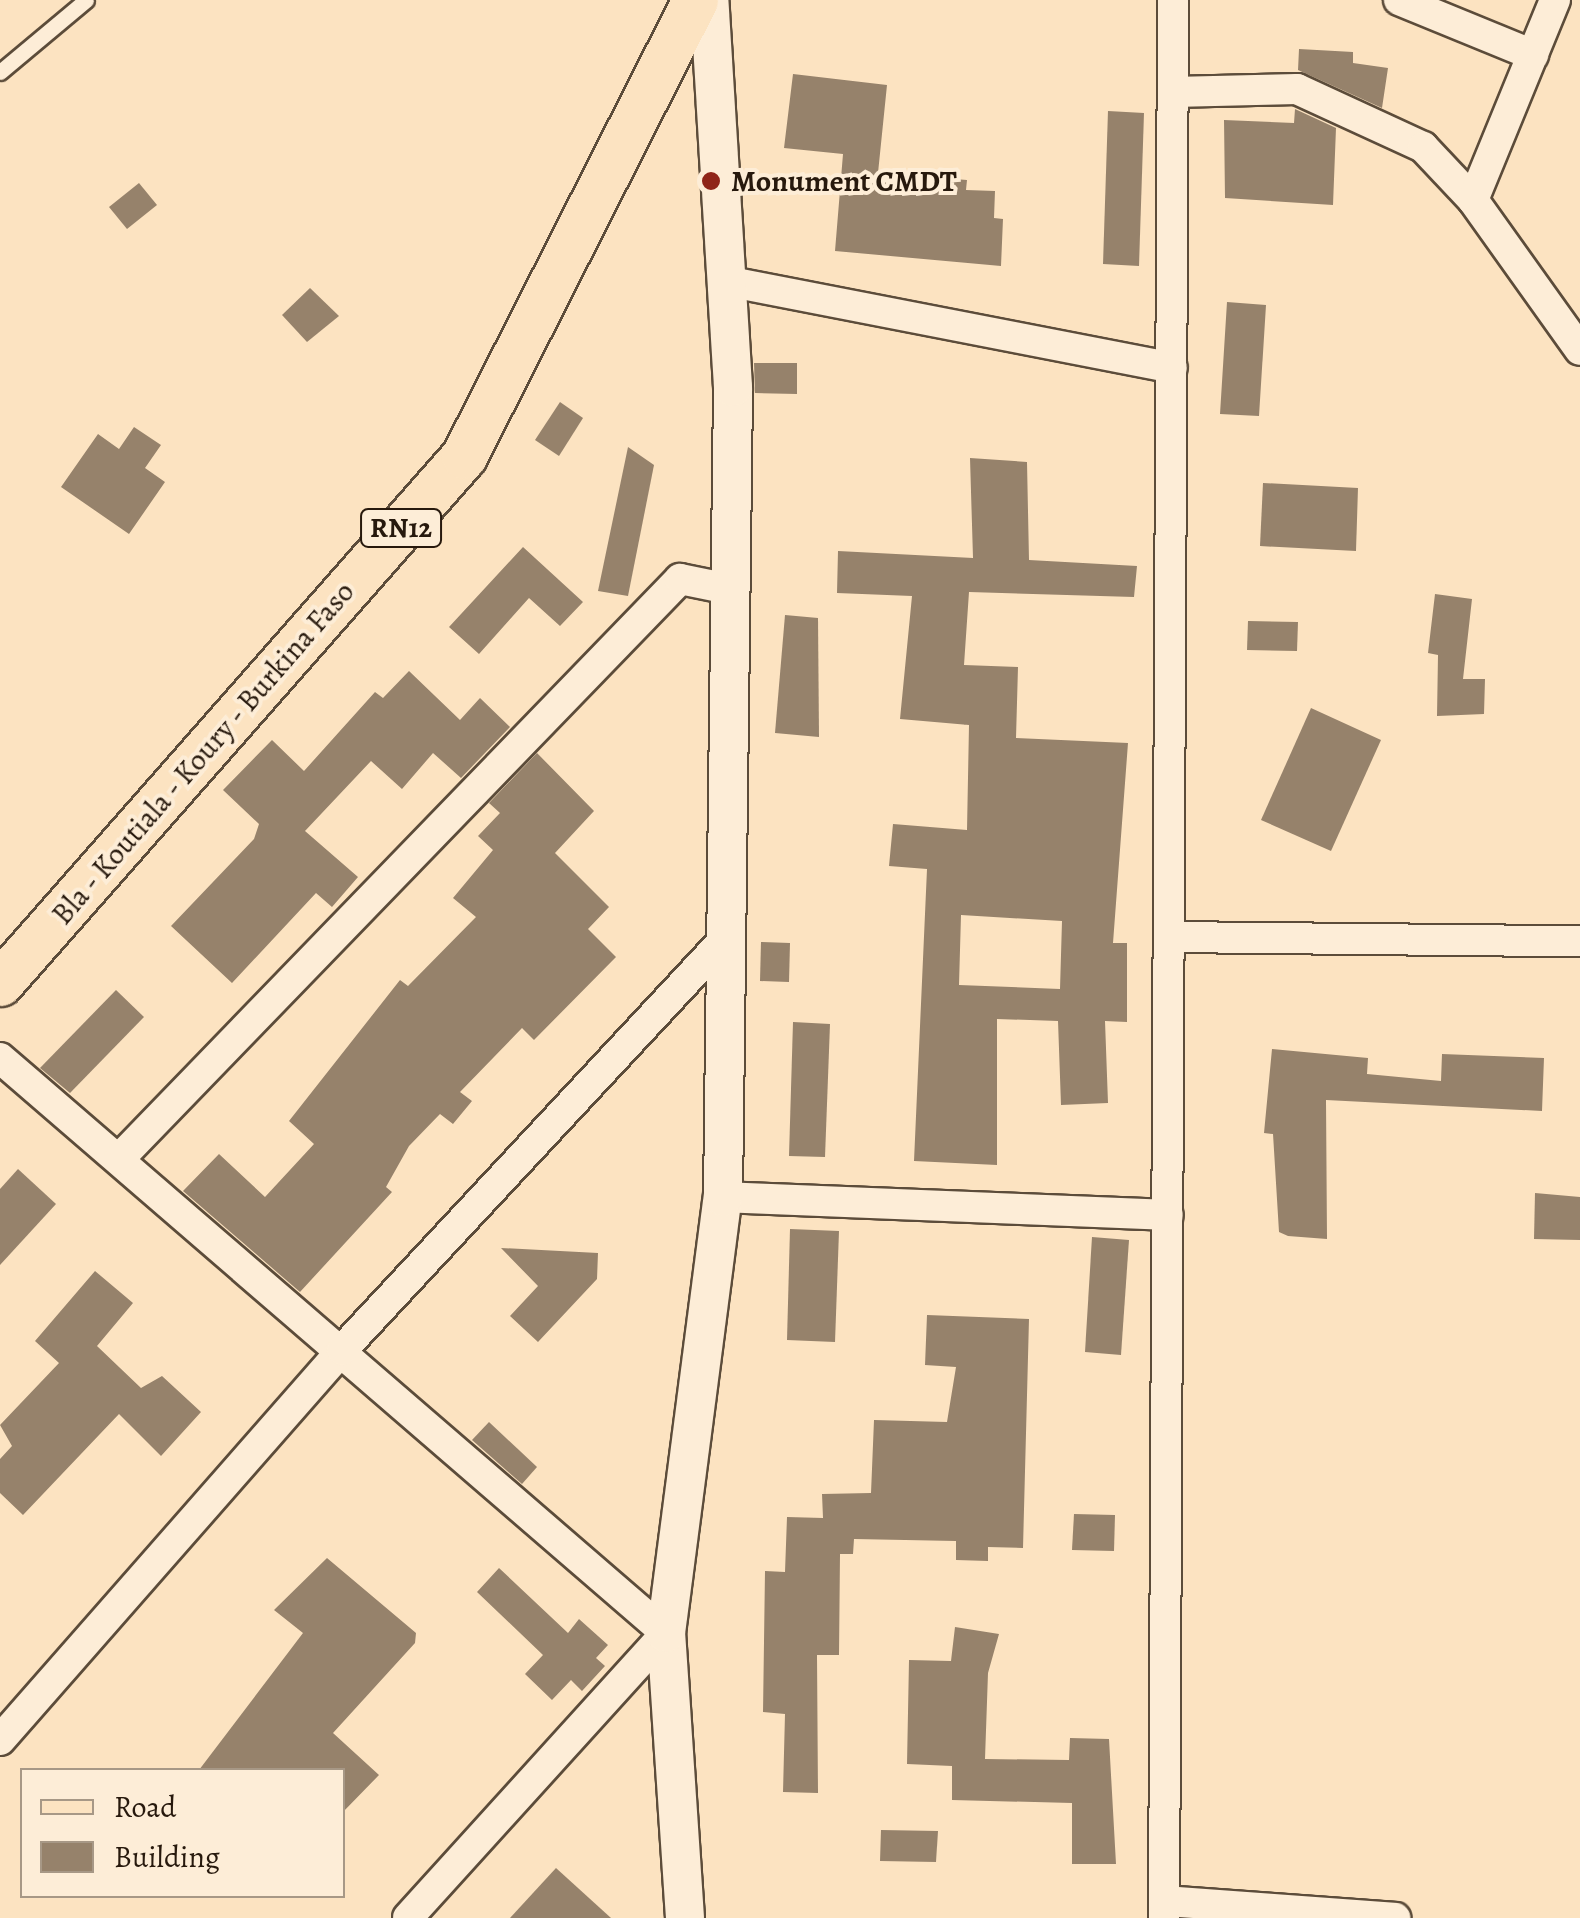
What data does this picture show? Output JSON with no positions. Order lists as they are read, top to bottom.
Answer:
{
  "streets": {
    "main road": ["RN12", "Bla - Koutiala - Koury - Burkina Faso"]
  },
  "places": ["Monument CMDT"],
  "legend": ["Road", "Building"]
}
